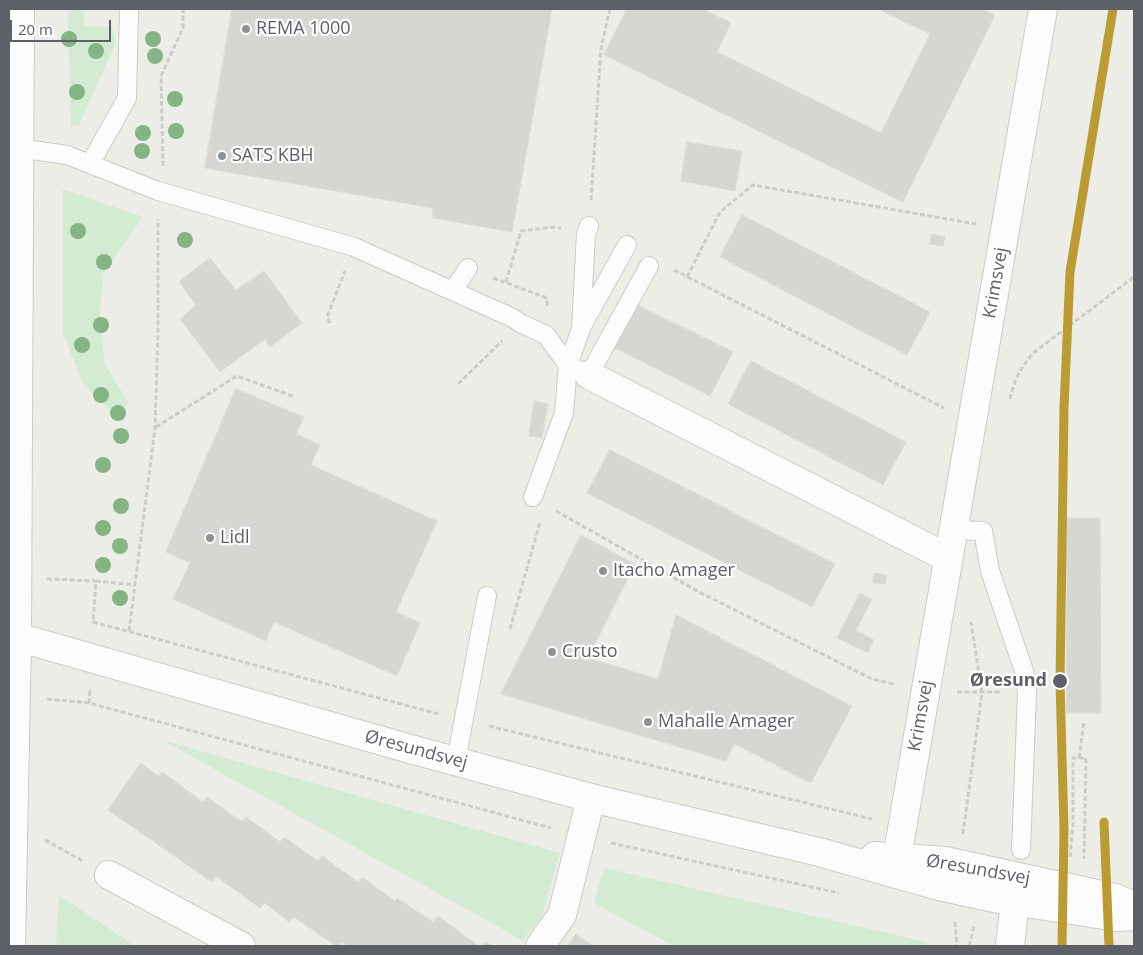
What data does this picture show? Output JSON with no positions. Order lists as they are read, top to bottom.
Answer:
{
  "streets": {
    "street": ["Krimsvej", "Øresundsvej"]
  },
  "crossings": [
    ["Krimsvej", "Øresundsvej"]
  ],
  "places": [
    "REMA 1000",
    "SATS KBH",
    "Lidl",
    "Itacho Amager",
    "Crusto",
    "Øresund",
    "Mahalle Amager"
  ],
  "scale_bar": "20 m"
}
